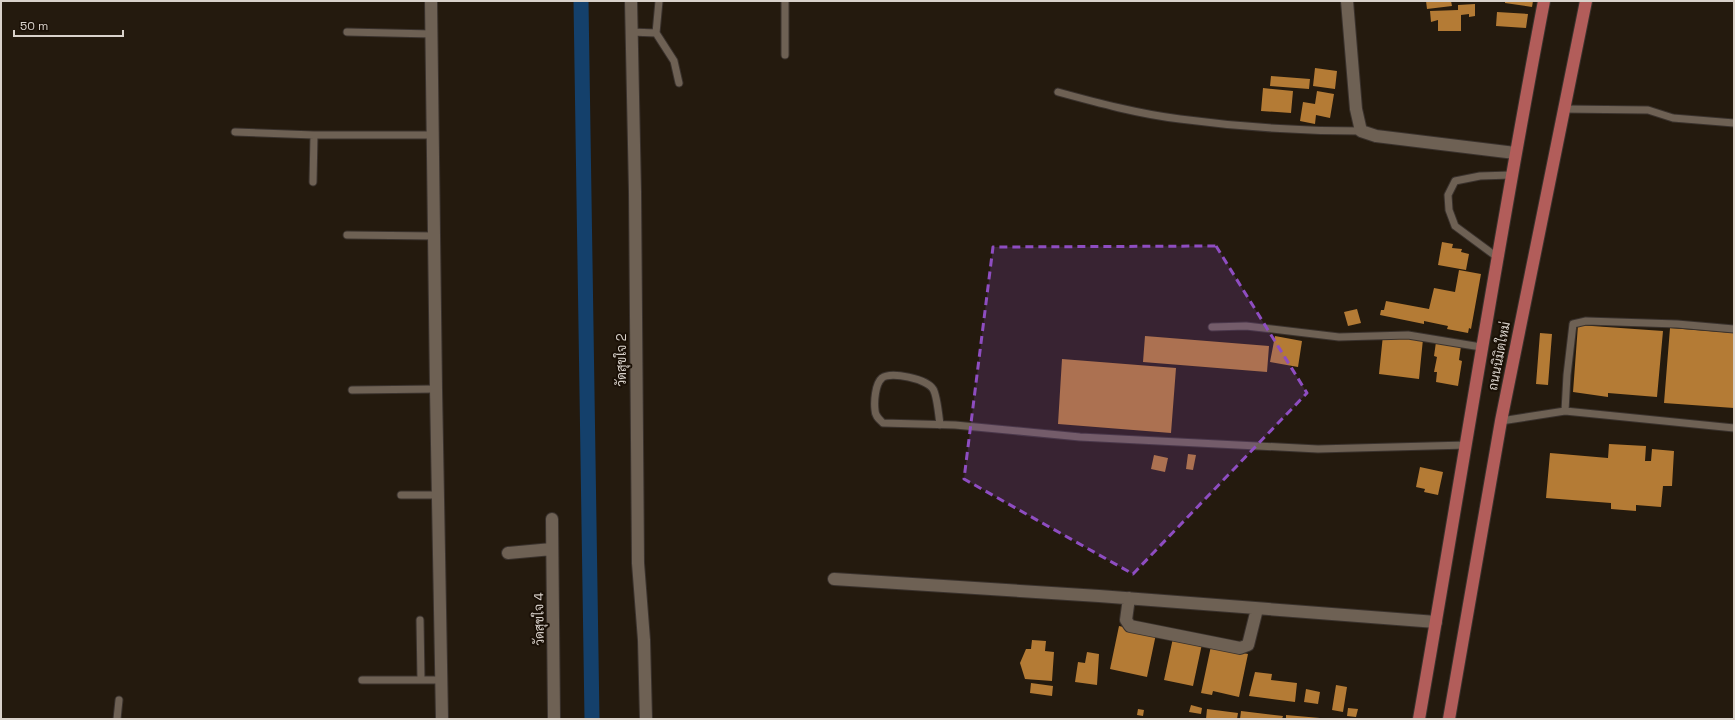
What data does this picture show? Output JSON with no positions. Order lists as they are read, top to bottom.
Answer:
{
  "streets": {
    "main road": ["ถนนนิมิตใหม่"],
    "street": ["วัดสุขใจ 2", "วัดสุขใจ 4"]
  },
  "scale_bar": "50 m"
}
